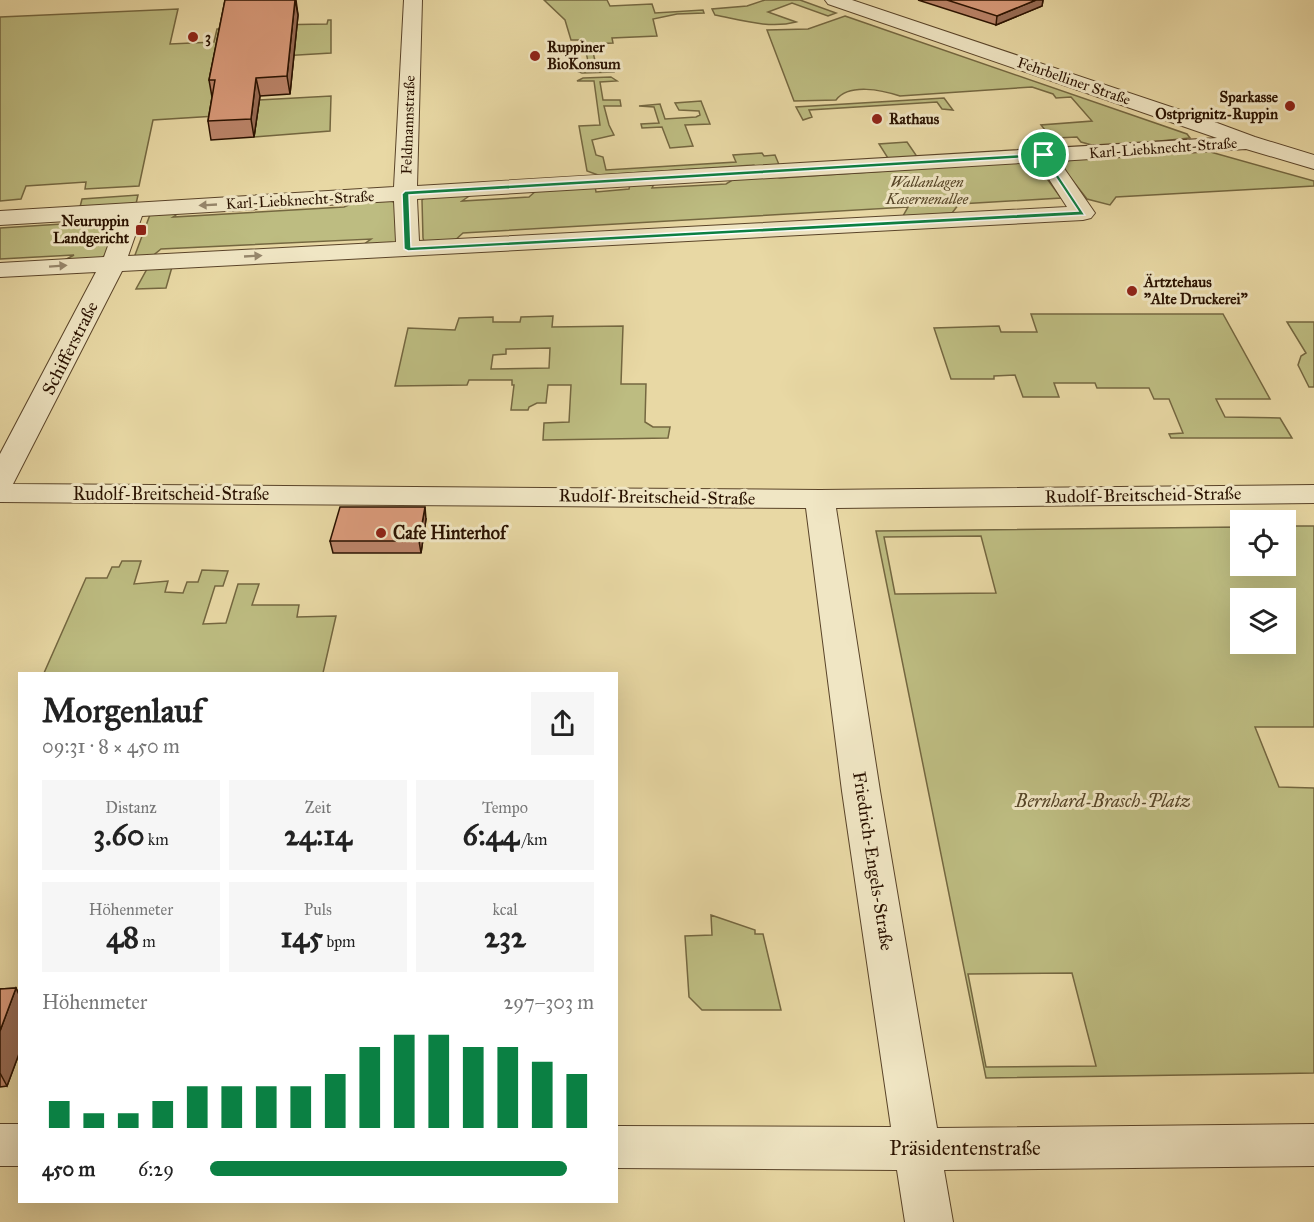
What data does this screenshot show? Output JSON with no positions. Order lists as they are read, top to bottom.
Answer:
{
  "streets": {
    "street": [
      "Fehrbelliner Straße",
      "Feldmannstraße",
      "Karl-Liebknecht-Straße",
      "Schifferstraße",
      "Rudolf-Breitscheid-Straße",
      "Friedrich-Engels-Straße",
      "Präsidentenstraße"
    ]
  },
  "crossings": [
    ["Fehrbelliner Straße", "Karl-Liebknecht-Straße"],
    ["Feldmannstraße", "Karl-Liebknecht-Straße"],
    ["Karl-Liebknecht-Straße", "Schifferstraße"],
    ["Rudolf-Breitscheid-Straße", "Friedrich-Engels-Straße"],
    ["Friedrich-Engels-Straße", "Präsidentenstraße"]
  ],
  "parks": ["Wallanlagen Kasernenallee", "Bernhard-Brasch-Platz"],
  "places": {
    "other": [
      "3",
      "Ruppiner BioKonsum",
      "Sparkasse Ostprignitz-Ruppin",
      "Rathaus",
      "Ärtztehaus \"Alte Druckerei\"",
      "Cafe Hinterhof"
    ],
    "transit": ["Neuruppin Landgericht"]
  },
  "page": {
    "heading": ["Morgenlauf", "09:31 · 8 × 450 m"],
    "stats": [
      ["Distanz", "3.60 km"],
      ["Zeit", "24:14"],
      ["Tempo", "6:44 /km"],
      ["Höhenmeter", "48 m"],
      ["Puls", "145 bpm"],
      ["kcal", "232"]
    ],
    "chart": ["Höhenmeter", "297–303 m"],
    "list": [
      {
        "name": "450 m",
        "note": "6:29"
      }
    ]
  }
}
